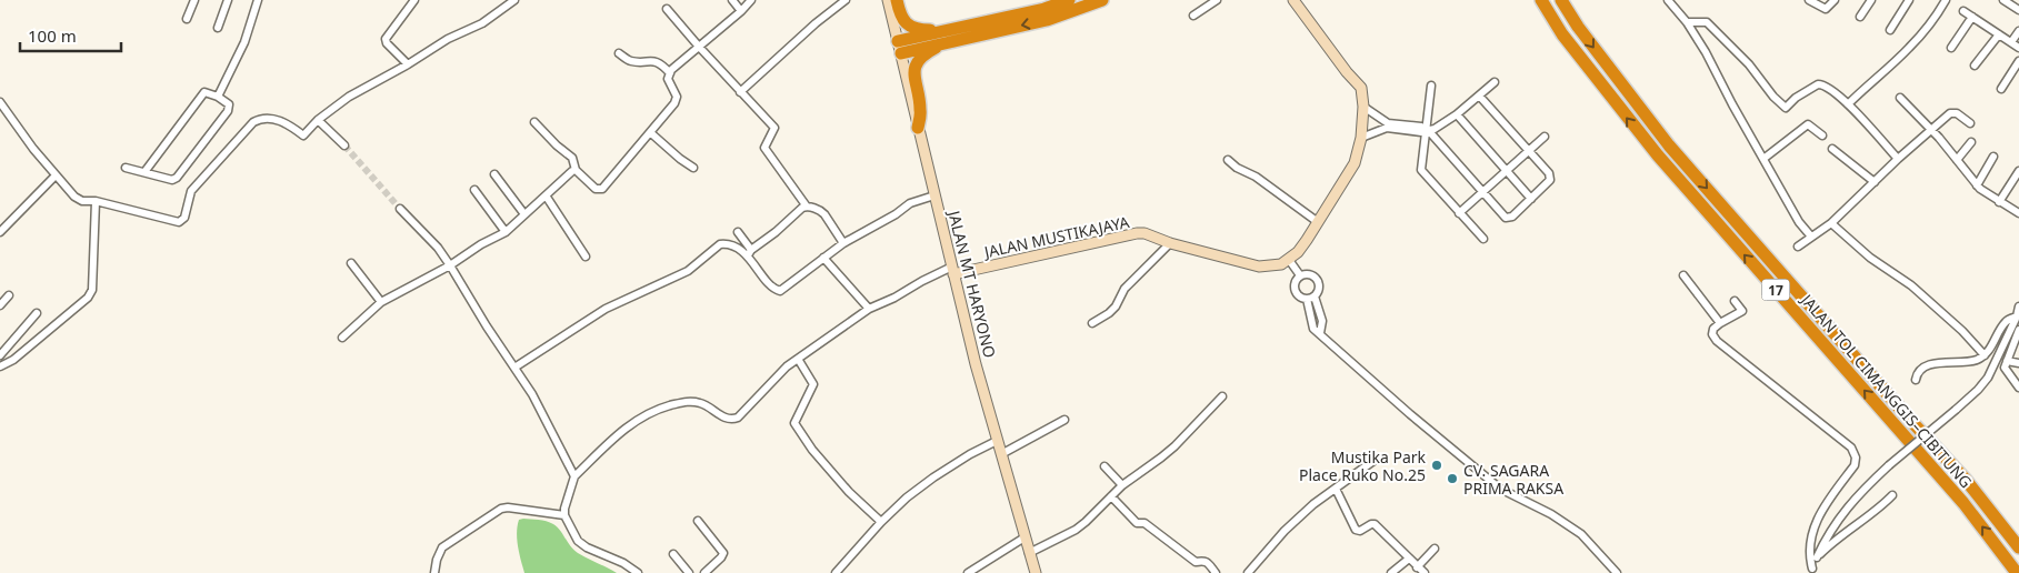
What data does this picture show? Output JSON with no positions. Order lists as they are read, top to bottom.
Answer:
{
  "streets": {
    "highway": ["17", "JALAN TOL CIMANGGIS–CIBITUNG"],
    "street": ["JALAN MUSTIKAJAYA", "JALAN MT HARYONO"]
  },
  "crossings": [
    ["JALAN MUSTIKAJAYA", "JALAN MT HARYONO"]
  ],
  "places": ["Mustika Park Place Ruko No.25", "CV. SAGARA PRIMA RAKSA"],
  "scale_bar": "100 m"
}
